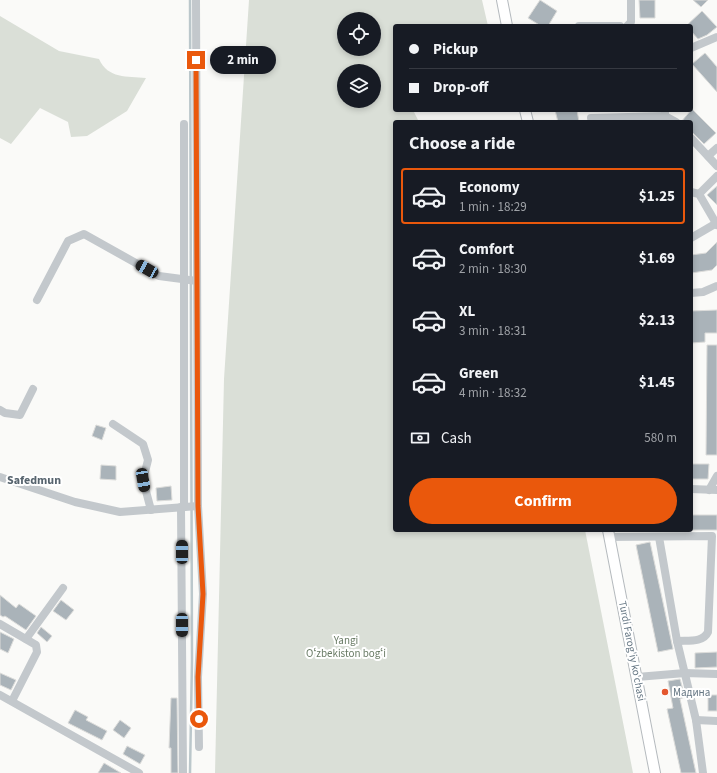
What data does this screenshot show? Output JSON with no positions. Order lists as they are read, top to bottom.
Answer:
{
  "streets": {
    "main road": ["Turdi Farog'iy ko'chasi"]
  },
  "districts": ["Safedmun"],
  "parks": ["Yangi Oʻzbekiston bogʻi"],
  "places": ["Мадина"],
  "page": {
    "banner": ["Pickup", "Drop-off"],
    "bubble": "2 min",
    "heading": "Choose a ride",
    "list": [
      {
        "name": "Economy",
        "note": "1 min · 18:29",
        "value": "$1.25"
      },
      {
        "name": "Comfort",
        "note": "2 min · 18:30",
        "value": "$1.69"
      },
      {
        "name": "XL",
        "note": "3 min · 18:31",
        "value": "$2.13"
      },
      {
        "name": "Green",
        "note": "4 min · 18:32",
        "value": "$1.45"
      }
    ],
    "pay": ["Cash", "580 m"],
    "buttons": "Confirm"
  }
}
